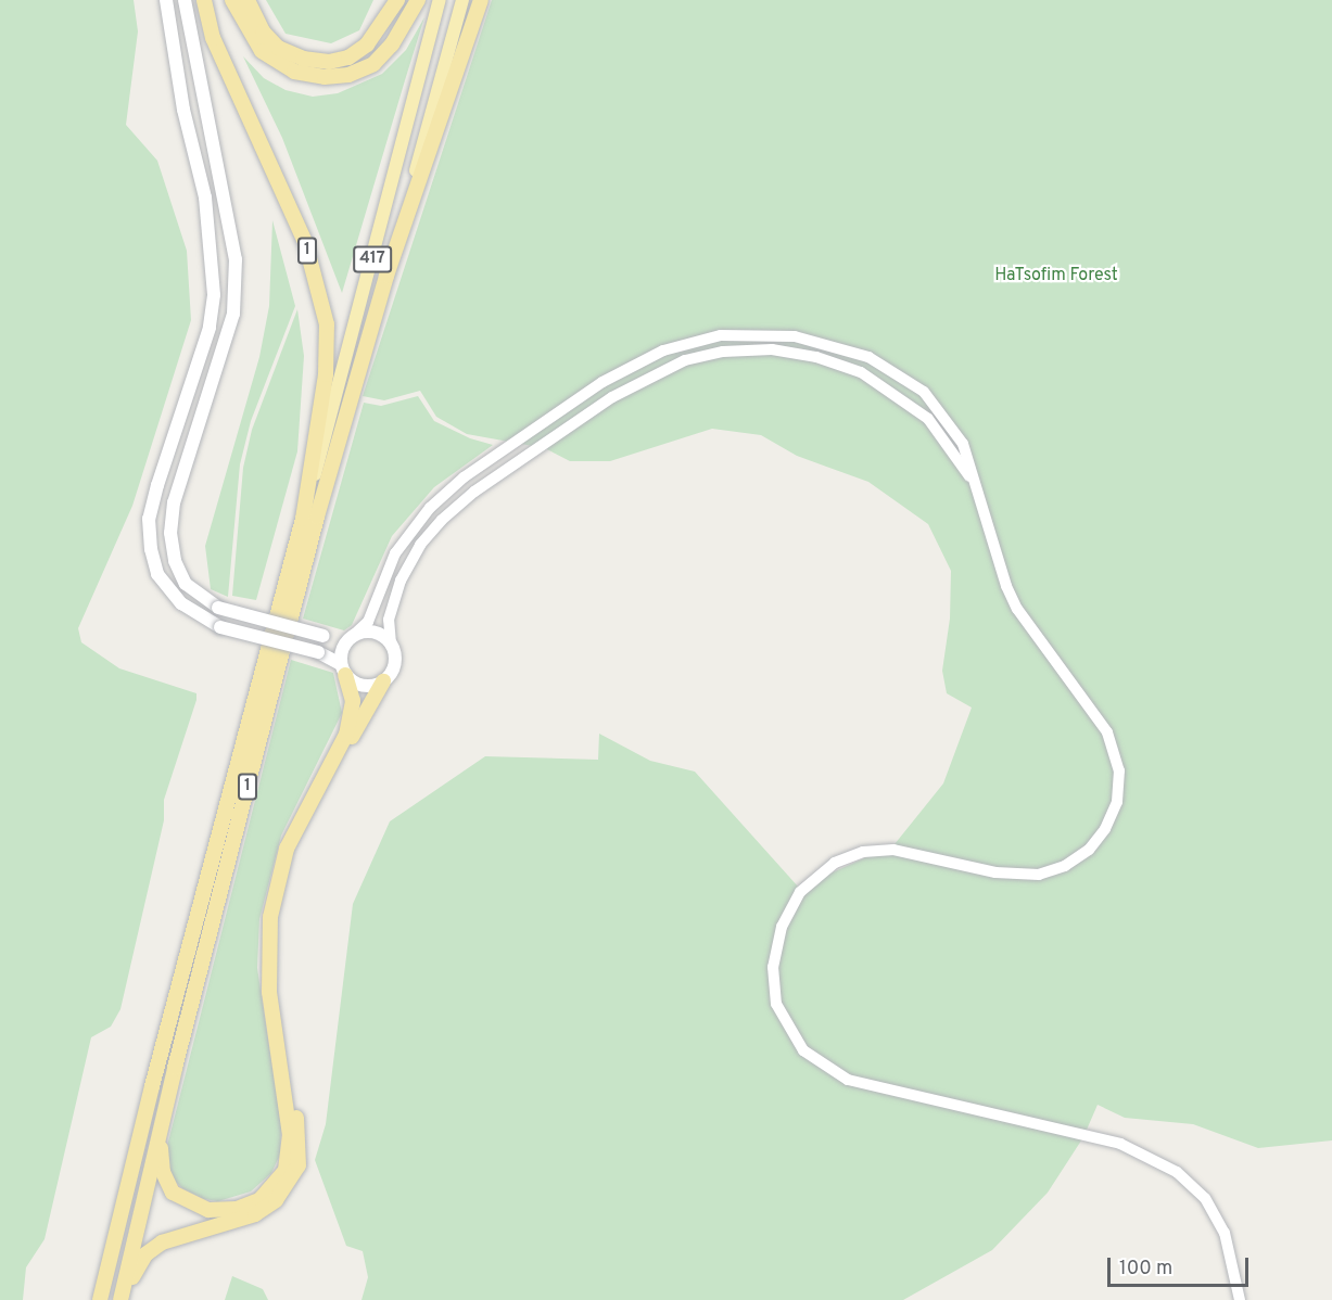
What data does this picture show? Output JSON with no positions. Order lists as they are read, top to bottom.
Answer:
{
  "streets": {
    "highway": ["1"],
    "main road": ["417"]
  },
  "crossings": [
    ["1", "417"]
  ],
  "parks": ["HaTsofim Forest"],
  "scale_bar": "100 m"
}
